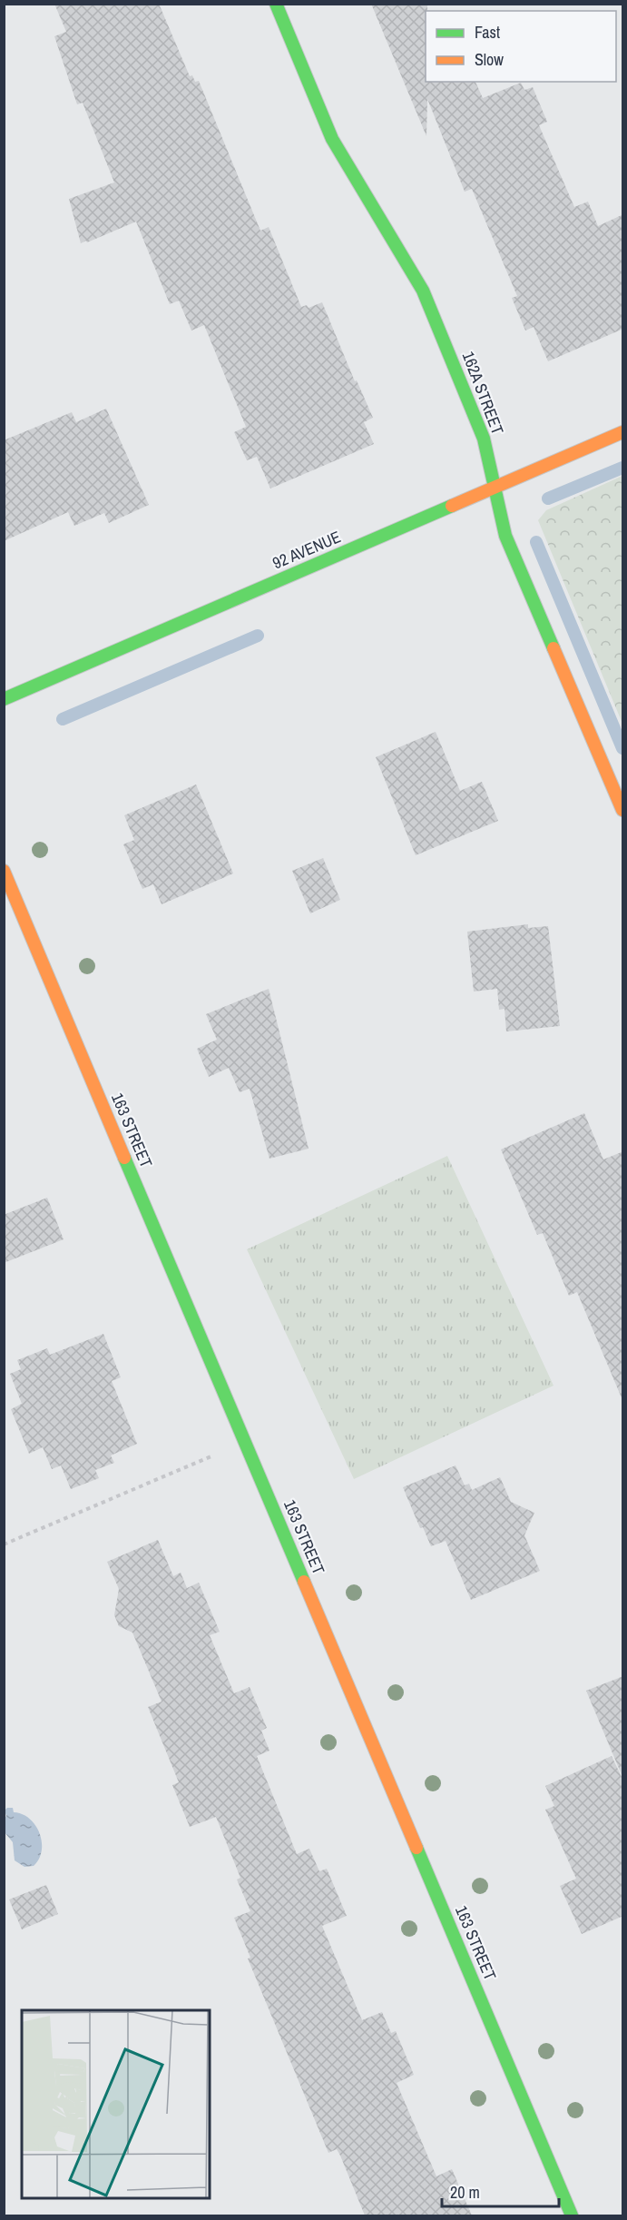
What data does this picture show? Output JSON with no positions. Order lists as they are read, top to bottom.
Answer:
{
  "streets": {
    "street": ["162A STREET", "92 AVENUE", "163 STREET"]
  },
  "crossings": [
    ["162A STREET", "92 AVENUE"]
  ],
  "legend": ["Fast", "Slow"],
  "scale_bar": "20 m"
}
